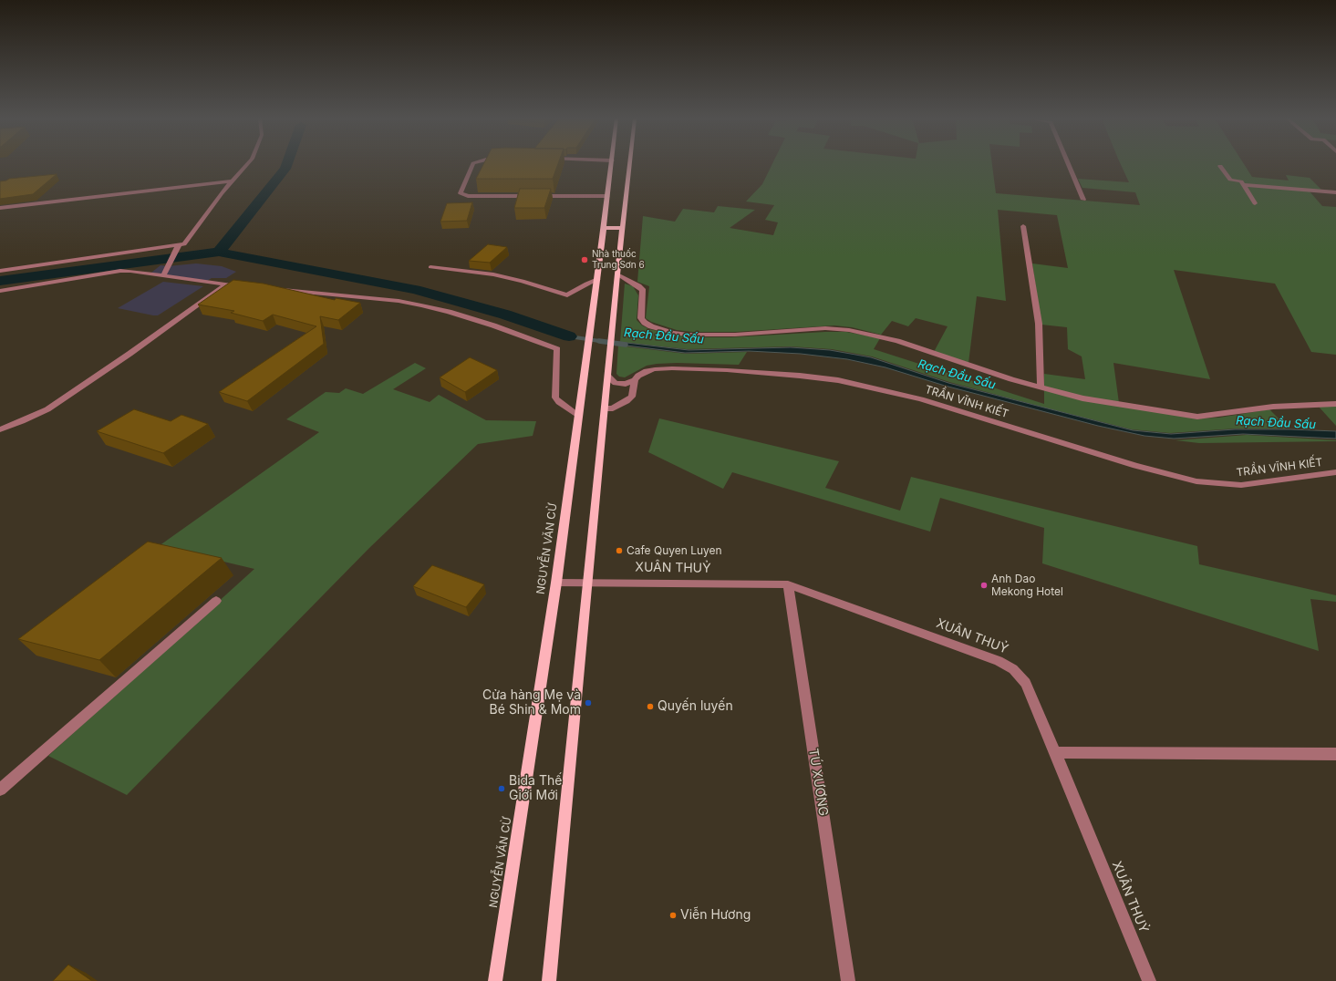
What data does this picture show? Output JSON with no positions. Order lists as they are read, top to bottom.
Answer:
{
  "streets": {
    "main road": ["NGUYỄN VĂN CỪ"],
    "street": ["TRẦN VĨNH KIẾT", "XUÂN THUỶ", "TÚ XƯƠNG"]
  },
  "crossings": [
    ["NGUYỄN VĂN CỪ", "XUÂN THUỶ"],
    ["XUÂN THUỶ", "TÚ XƯƠNG"]
  ],
  "water": ["Rạch Đầu Sấu"],
  "places": [
    "Nhà thuốc Trung Sơn 6",
    "Cafe Quyen Luyen",
    "Anh Dao Mekong Hotel",
    "Cửa hàng Mẹ và Bé Shin & Mom",
    "Quyến luyến",
    "Bida Thế Giới Mới",
    "Viễn Hương"
  ]
}
